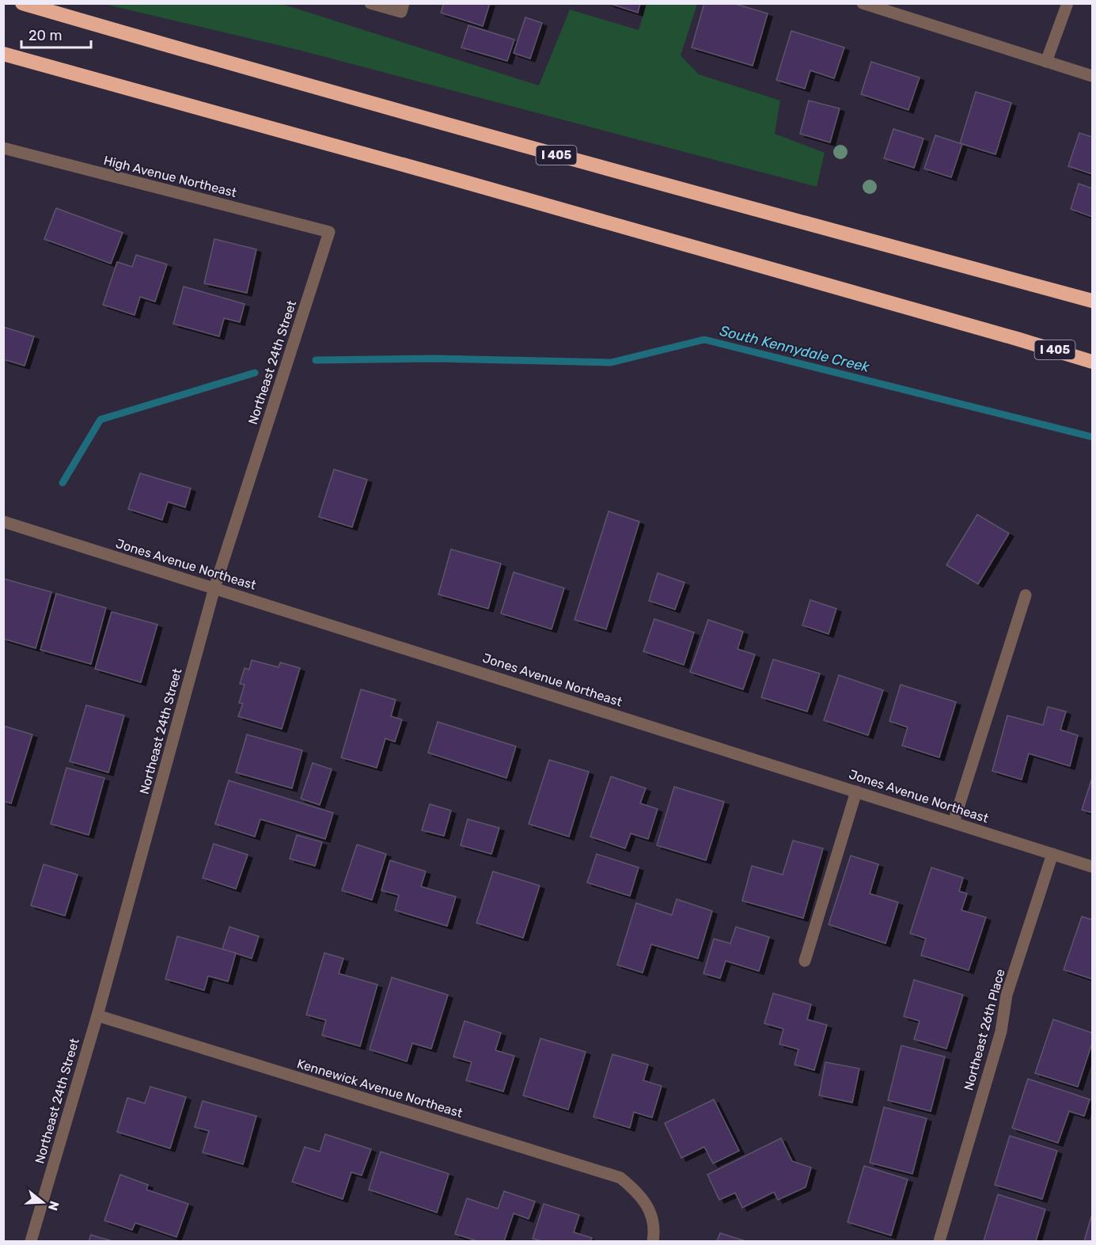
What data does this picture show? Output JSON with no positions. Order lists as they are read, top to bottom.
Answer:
{
  "streets": {
    "highway": ["I 405"],
    "street": [
      "High Avenue Northeast",
      "Northeast 24th Street",
      "Jones Avenue Northeast",
      "Northeast 26th Place",
      "Kennewick Avenue Northeast"
    ]
  },
  "crossings": [
    ["High Avenue Northeast", "Northeast 24th Street"],
    ["Northeast 24th Street", "Jones Avenue Northeast"],
    ["Northeast 24th Street", "Kennewick Avenue Northeast"],
    ["Jones Avenue Northeast", "Northeast 26th Place"]
  ],
  "water": ["South Kennydale Creek"],
  "scale_bar": "20 m",
  "north": "right"
}
